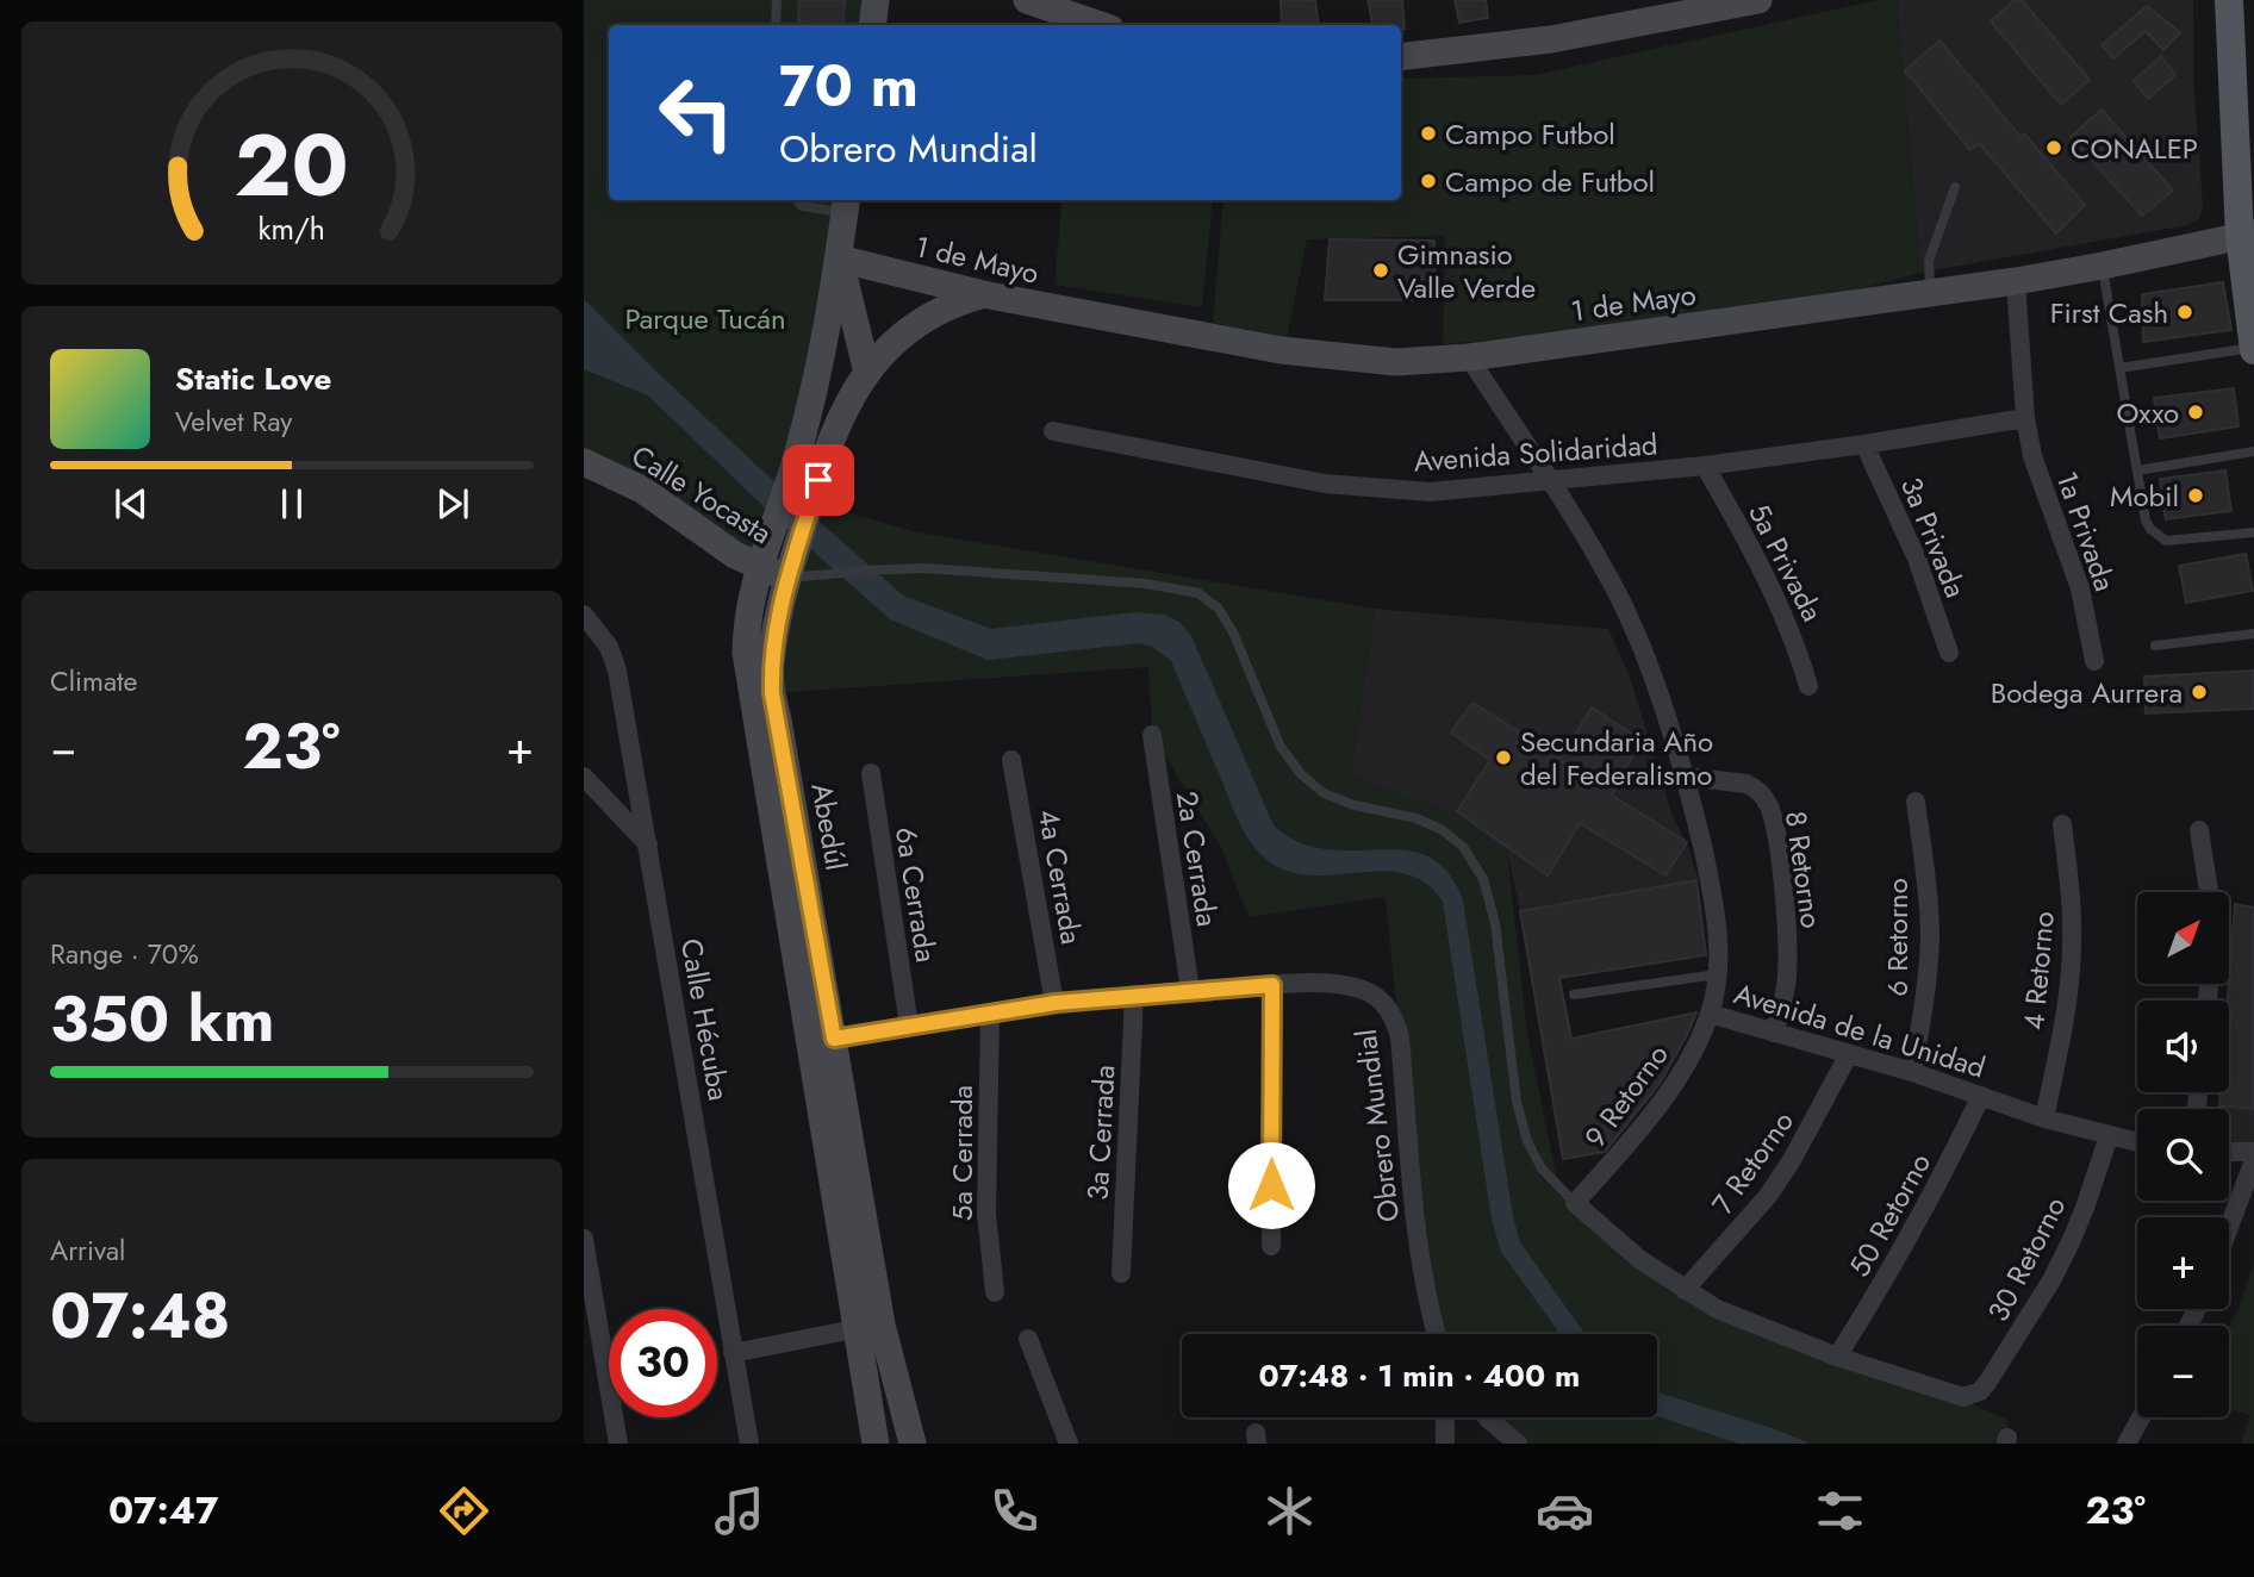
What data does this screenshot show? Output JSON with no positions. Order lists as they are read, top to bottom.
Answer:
{
  "streets": {
    "street": [
      "1 de Mayo",
      "Avenida Solidaridad",
      "Calle Yocasta",
      "1a Privada",
      "3a Privada",
      "5a Privada",
      "Abedúl",
      "2a Cerrada",
      "8 Retorno",
      "4a Cerrada",
      "6a Cerrada",
      "6 Retorno",
      "4 Retorno",
      "Calle Hécuba",
      "Avenida de la Unidad",
      "9 Retorno",
      "Obrero Mundial",
      "3a Cerrada",
      "5a Cerrada",
      "7 Retorno",
      "50 Retorno",
      "30 Retorno"
    ]
  },
  "crossings": [
    ["1 de Mayo", "1a Privada"],
    ["1 de Mayo", "Abedúl"],
    ["1 de Mayo", "Avenida de la Unidad"],
    ["Avenida Solidaridad", "1a Privada"],
    ["Avenida Solidaridad", "3a Privada"],
    ["Avenida Solidaridad", "5a Privada"],
    ["Avenida Solidaridad", "Avenida de la Unidad"],
    ["Calle Yocasta", "Abedúl"],
    ["Abedúl", "Obrero Mundial"],
    ["2a Cerrada", "Obrero Mundial"],
    ["8 Retorno", "Avenida de la Unidad"],
    ["4a Cerrada", "Obrero Mundial"],
    ["6a Cerrada", "Obrero Mundial"],
    ["6 Retorno", "Avenida de la Unidad"],
    ["4 Retorno", "Avenida de la Unidad"],
    ["Avenida de la Unidad", "9 Retorno"],
    ["Avenida de la Unidad", "7 Retorno"],
    ["Avenida de la Unidad", "50 Retorno"],
    ["Avenida de la Unidad", "30 Retorno"],
    ["Obrero Mundial", "3a Cerrada"],
    ["Obrero Mundial", "5a Cerrada"],
    ["50 Retorno", "30 Retorno"]
  ],
  "parks": ["Parque Tucán"],
  "places": [
    "Campo Futbol",
    "CONALEP",
    "Campo de Futbol",
    "Gimnasio Valle Verde",
    "First Cash",
    "Oxxo",
    "Mobil",
    "Bodega Aurrera",
    "Secundaria Año del Federalismo"
  ],
  "north": "top right",
  "page": {
    "turn": ["70 m", "Obrero Mundial"],
    "song": ["Static Love", "Velvet Ray"],
    "tile": [
      "Climate",
      ["Range · 70%", "350 km"],
      ["Arrival", "07:48"]
    ],
    "heat": ["−", "23°", "+"],
    "map_buttons": ["+", "−"],
    "limit": "30",
    "trip": "07:48 · 1 min · 400 m",
    "tabs": ["07:47", "23°"],
    "gauge": ["20", "km/h"]
  }
}
